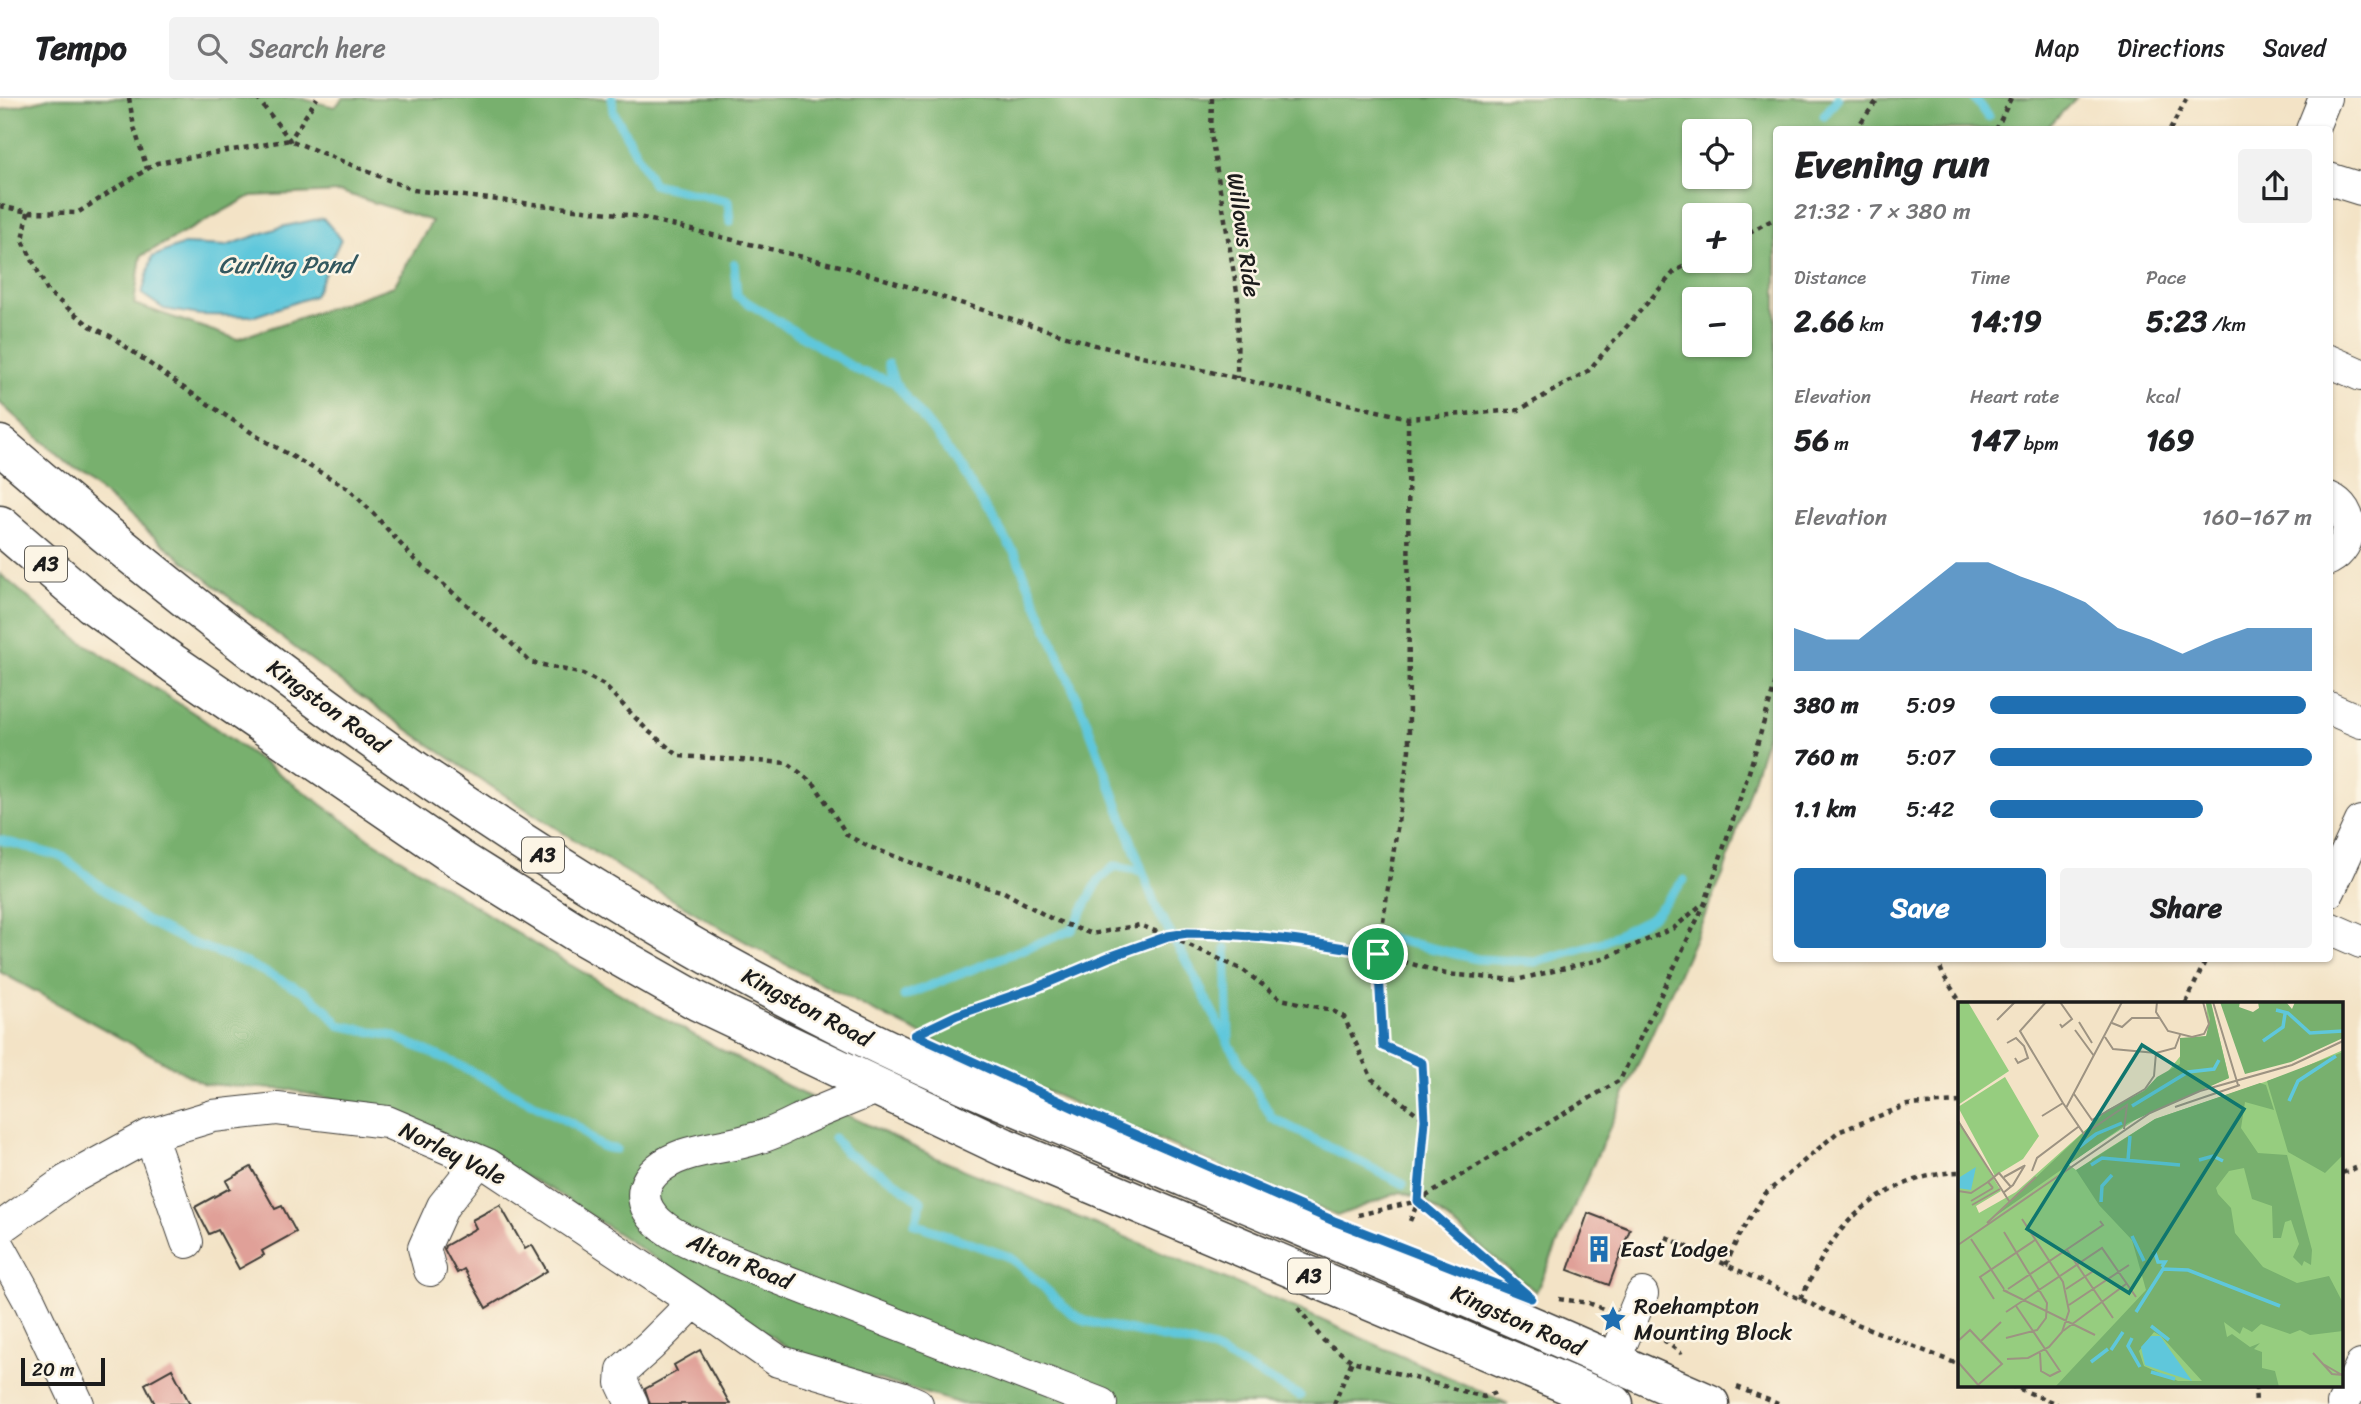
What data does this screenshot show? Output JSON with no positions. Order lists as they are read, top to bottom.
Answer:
{
  "streets": {
    "highway": ["A3", "Kingston Road"],
    "street": ["Norley Vale", "Alton Road"],
    "path": ["Willows Ride"]
  },
  "crossings": [
    ["Kingston Road", "Alton Road"]
  ],
  "water": ["Curling Pond"],
  "places": {
    "building": ["East Lodge"],
    "place": ["Roehampton Mounting Block"]
  },
  "scale_bar": "20 m",
  "page": {
    "header": "Tempo",
    "search": "Search here",
    "nav": ["Map", "Directions", "Saved"],
    "map_buttons": ["+", "−"],
    "heading": ["Evening run", "21:32 · 7 × 380 m"],
    "stats": [
      ["Distance", "2.66 km"],
      ["Time", "14:19"],
      ["Pace", "5:23 /km"],
      ["Elevation", "56 m"],
      ["Heart rate", "147 bpm"],
      ["kcal", "169"]
    ],
    "chart": ["Elevation", "160–167 m"],
    "list": [
      {
        "name": "380 m",
        "note": "5:09"
      },
      {
        "name": "760 m",
        "note": "5:07"
      },
      {
        "name": "1.1 km",
        "note": "5:42"
      }
    ],
    "buttons": ["Save", "Share"],
    "scale": "20 m"
  }
}
